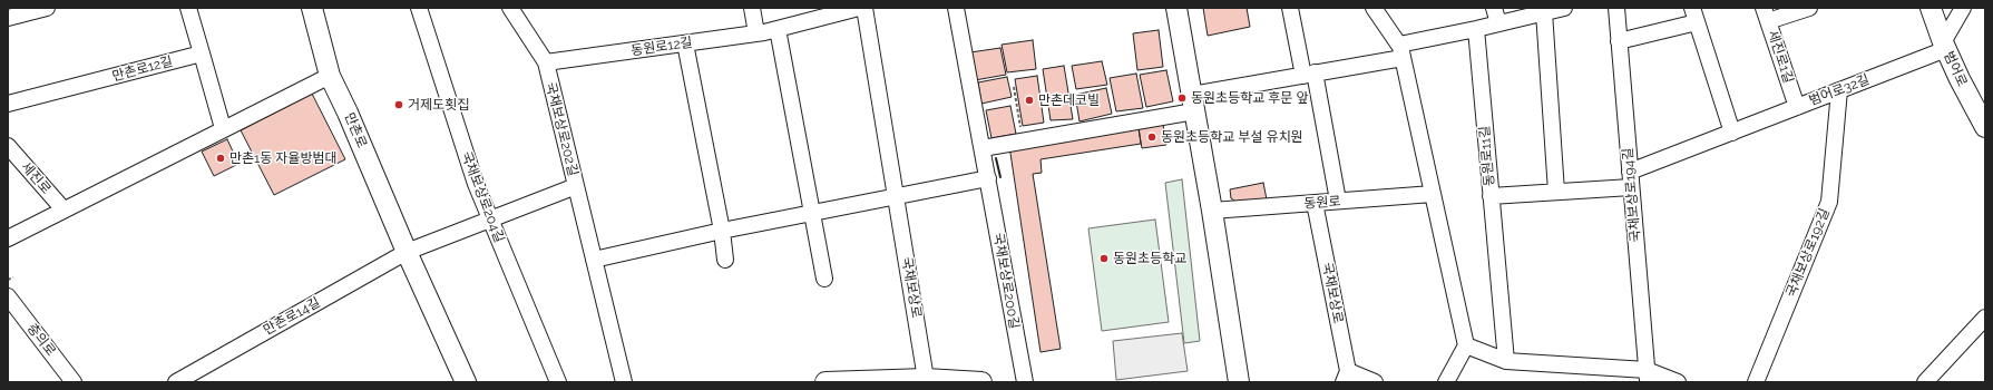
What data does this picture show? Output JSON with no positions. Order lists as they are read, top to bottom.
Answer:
{
  "streets": {
    "main road": ["범어로", "만촌로"],
    "street": [
      "동원로12길",
      "세진로1길",
      "만촌로12길",
      "범어로32길",
      "국채보상로202길",
      "동원로11길",
      "세진로",
      "국채보상로194길",
      "국채보상로204길",
      "동원로",
      "국채보상로192길",
      "국채보상로200길",
      "국채보상로",
      "만촌로14길",
      "충의로"
    ]
  },
  "crossings": [
    ["동원로12길", "국채보상로202길"],
    ["세진로1길", "범어로32길"],
    ["범어로", "범어로32길"],
    ["범어로32길", "동원로11길"],
    ["범어로32길", "국채보상로194길"],
    ["범어로32길", "국채보상로192길"],
    ["만촌로", "만촌로14길"],
    ["동원로", "국채보상로"]
  ],
  "places": [
    "동원초등학교 후문 앞",
    "만촌데코빌",
    "거제도횟집",
    "동원초등학교 부설 유치원",
    "만촌1동 자율방범대",
    "동원초등학교"
  ]
}
